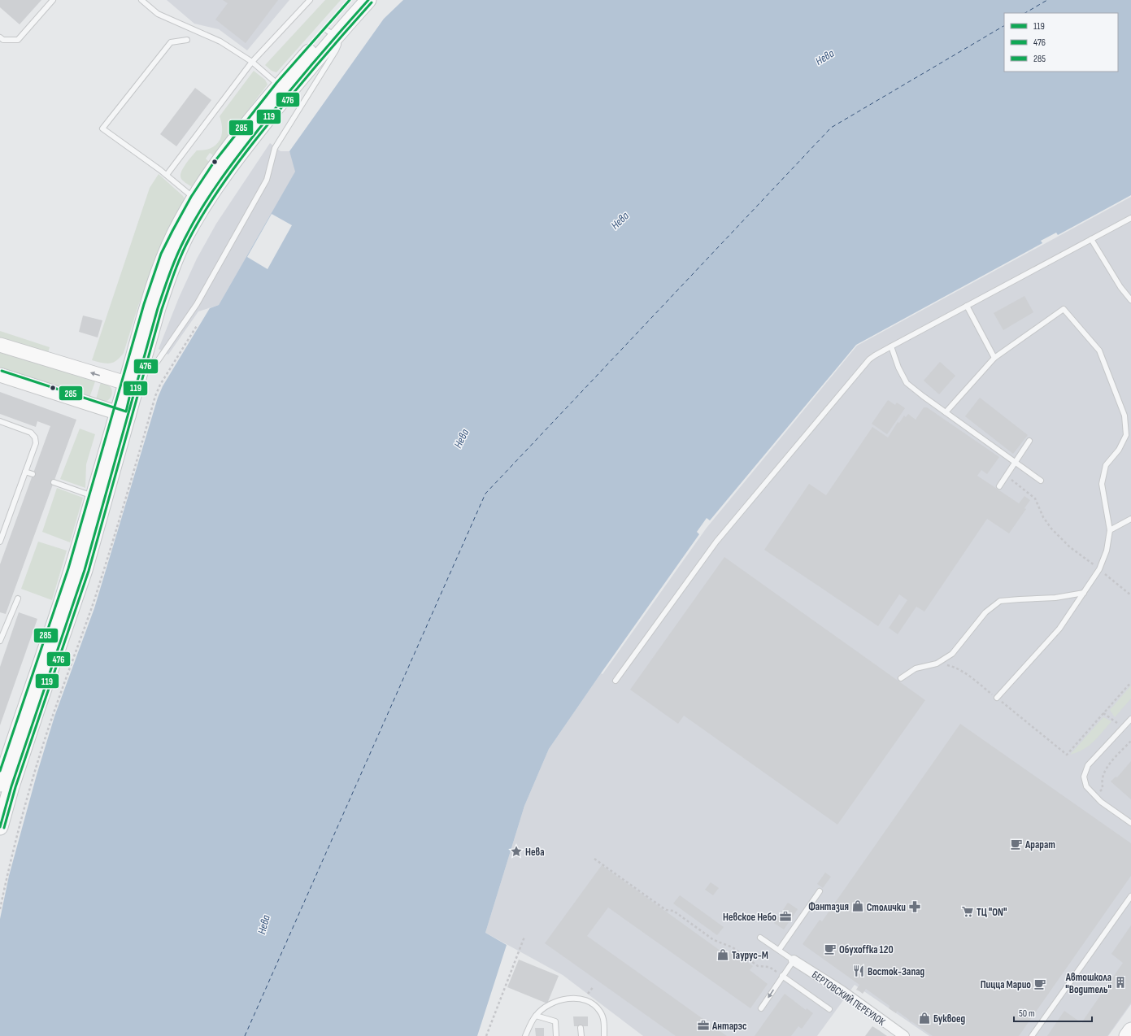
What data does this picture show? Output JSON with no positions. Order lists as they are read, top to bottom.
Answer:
{
  "streets": {
    "street": ["БЕРТОВСКИЙ ПЕРЕУЛОК"]
  },
  "water": ["Нева"],
  "places": {
    "cafe": ["Арарат", "Обухоffка 120", "Пицца Марио"],
    "place": ["Нева"],
    "shop": ["Фантазия", "Таурус-М", "Буквоед"],
    "pharmacy": ["Столички"],
    "supermarket": ["ТЦ \"ON\""],
    "office": ["Невское Небо", "Антарэс"],
    "restaurant": ["Восток-Запад"],
    "building": ["Автошкола \"Водитель\""]
  },
  "lines": ["transit line 119", "transit line 285", "transit line 476"],
  "legend": ["119", "476", "285"],
  "scale_bar": "50 m"
}
